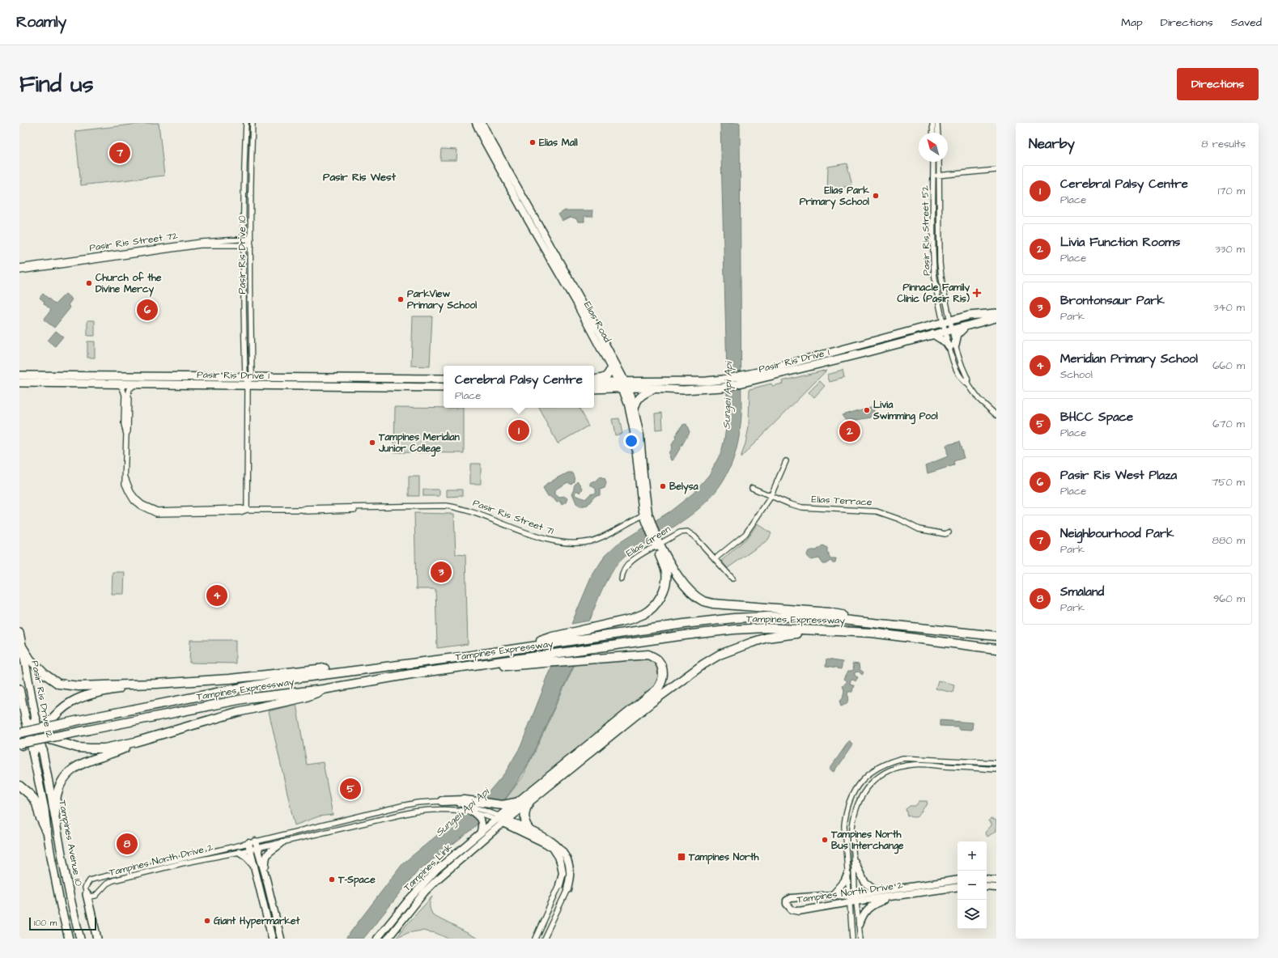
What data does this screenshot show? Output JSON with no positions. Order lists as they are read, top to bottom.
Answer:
{
  "streets": {
    "highway": ["Tampines Expressway"],
    "main road": ["Pasir Ris Drive 1", "Pasir Ris Drive 12", "Tampines Avenue 10"],
    "street": [
      "Pasir Ris Street 52",
      "Pasir Ris Street 72",
      "Pasir Ris Drive 10",
      "Elias Road",
      "Elias Terrace",
      "Pasir Ris Street 71",
      "Elias Green",
      "Tampines North Drive 2",
      "Tampines Link"
    ]
  },
  "crossings": [
    ["Pasir Ris Street 52", "Pasir Ris Drive 1"],
    ["Pasir Ris Street 72", "Pasir Ris Drive 10"],
    ["Pasir Ris Drive 10", "Pasir Ris Drive 1"],
    ["Pasir Ris Drive 10", "Pasir Ris Street 71"],
    ["Elias Road", "Pasir Ris Drive 1"],
    ["Elias Road", "Pasir Ris Street 71"],
    ["Elias Road", "Elias Green"],
    ["Pasir Ris Drive 1", "Pasir Ris Street 71"],
    ["Pasir Ris Drive 12", "Tampines Avenue 10"],
    ["Tampines North Drive 2", "Tampines Link"]
  ],
  "districts": ["Pasir Ris West"],
  "water": ["Sungei Api Api"],
  "places": {
    "other": [
      "Elias Mall",
      "Elias Park Primary School",
      "Church of the Divine Mercy",
      "ParkView Primary School",
      "Livia Swimming Pool",
      "Tampines Meridian Junior College",
      "Belysa",
      "Tampines North Bus Interchange",
      "T-Space",
      "Giant Hypermarket"
    ],
    "health": ["Pinnacle Family Clinic (Pasir Ris)"],
    "transit": ["Tampines North"]
  },
  "scale_bar": "100 m",
  "north": "top left",
  "page": {
    "header": "Roamly",
    "nav": ["Map", "Directions", "Saved"],
    "buttons": "Directions",
    "title": "Find us",
    "heading": ["Nearby", "8 results"],
    "pins": [
      "7",
      "6",
      "1",
      "2",
      "3",
      "4",
      "5",
      "8"
    ],
    "list": [
      {
        "mark": "1",
        "name": "Cerebral Palsy Centre",
        "note": "Place",
        "value": "170 m"
      },
      {
        "mark": "2",
        "name": "Livia Function Rooms",
        "note": "Place",
        "value": "330 m"
      },
      {
        "mark": "3",
        "name": "Brontonsaur Park",
        "note": "Park",
        "value": "340 m"
      },
      {
        "mark": "4",
        "name": "Meridian Primary School",
        "note": "School",
        "value": "660 m"
      },
      {
        "mark": "5",
        "name": "BHCC Space",
        "note": "Place",
        "value": "670 m"
      },
      {
        "mark": "6",
        "name": "Pasir Ris West Plaza",
        "note": "Place",
        "value": "750 m"
      },
      {
        "mark": "7",
        "name": "Neighbourhood Park",
        "note": "Park",
        "value": "880 m"
      },
      {
        "mark": "8",
        "name": "Småland",
        "note": "Park",
        "value": "960 m"
      }
    ],
    "popup": ["Cerebral Palsy Centre", "Place"],
    "map_buttons": ["+", "−"],
    "scale": "100 m"
  }
}
